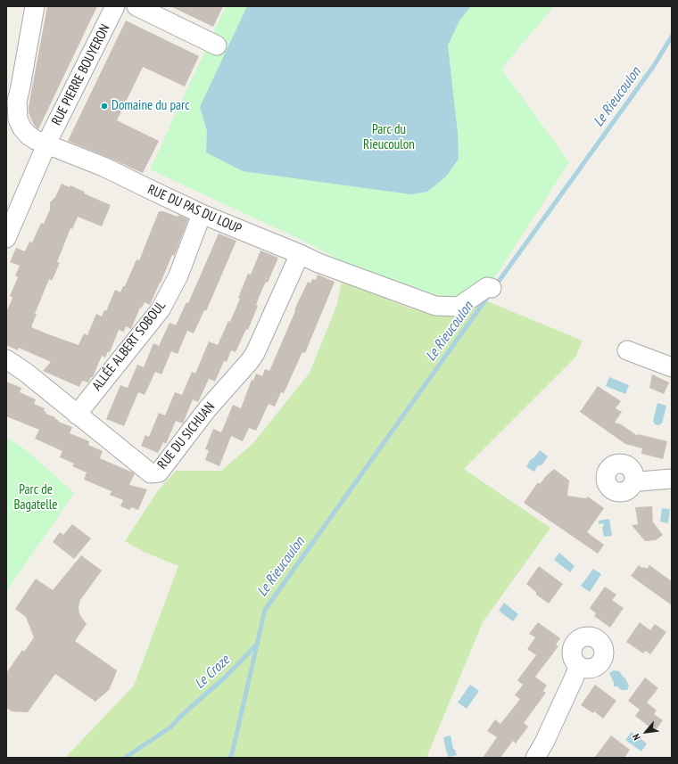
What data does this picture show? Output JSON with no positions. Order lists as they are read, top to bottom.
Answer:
{
  "streets": {
    "street": [
      "RUE PIERRE BOUYERON",
      "RUE DU PAS DU LOUP",
      "ALLÉE ALBERT SOBOUL",
      "RUE DU SICHUAN"
    ]
  },
  "crossings": [
    ["RUE PIERRE BOUYERON", "RUE DU PAS DU LOUP"],
    ["RUE DU PAS DU LOUP", "ALLÉE ALBERT SOBOUL"],
    ["RUE DU PAS DU LOUP", "RUE DU SICHUAN"],
    ["ALLÉE ALBERT SOBOUL", "RUE DU SICHUAN"]
  ],
  "water": ["Le Rieucoulon", "Le Croze"],
  "parks": ["Parc du Rieucoulon", "Parc de Bagatelle"],
  "places": ["Domaine du parc"],
  "north": "bottom left"
}
